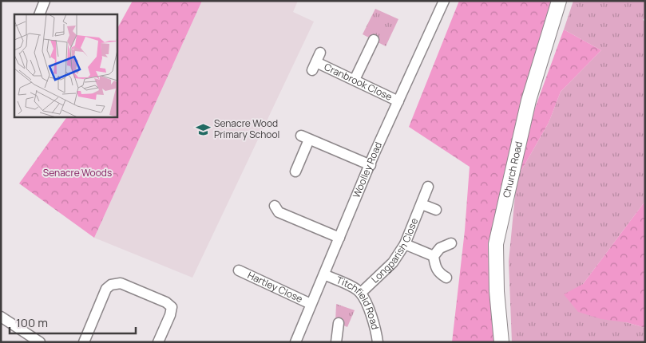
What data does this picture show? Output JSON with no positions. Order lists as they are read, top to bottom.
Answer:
{
  "streets": {
    "street": [
      "Cranbrook Close",
      "Church Road",
      "Woolley Road",
      "Longparish Close",
      "Hartley Close",
      "Titchfield Road"
    ]
  },
  "crossings": [
    ["Cranbrook Close", "Woolley Road"],
    ["Woolley Road", "Hartley Close"],
    ["Woolley Road", "Titchfield Road"],
    ["Longparish Close", "Titchfield Road"]
  ],
  "parks": ["Senacre Woods"],
  "places": {
    "school or university": ["Senacre Wood Primary School"]
  },
  "scale_bar": "100 m"
}
